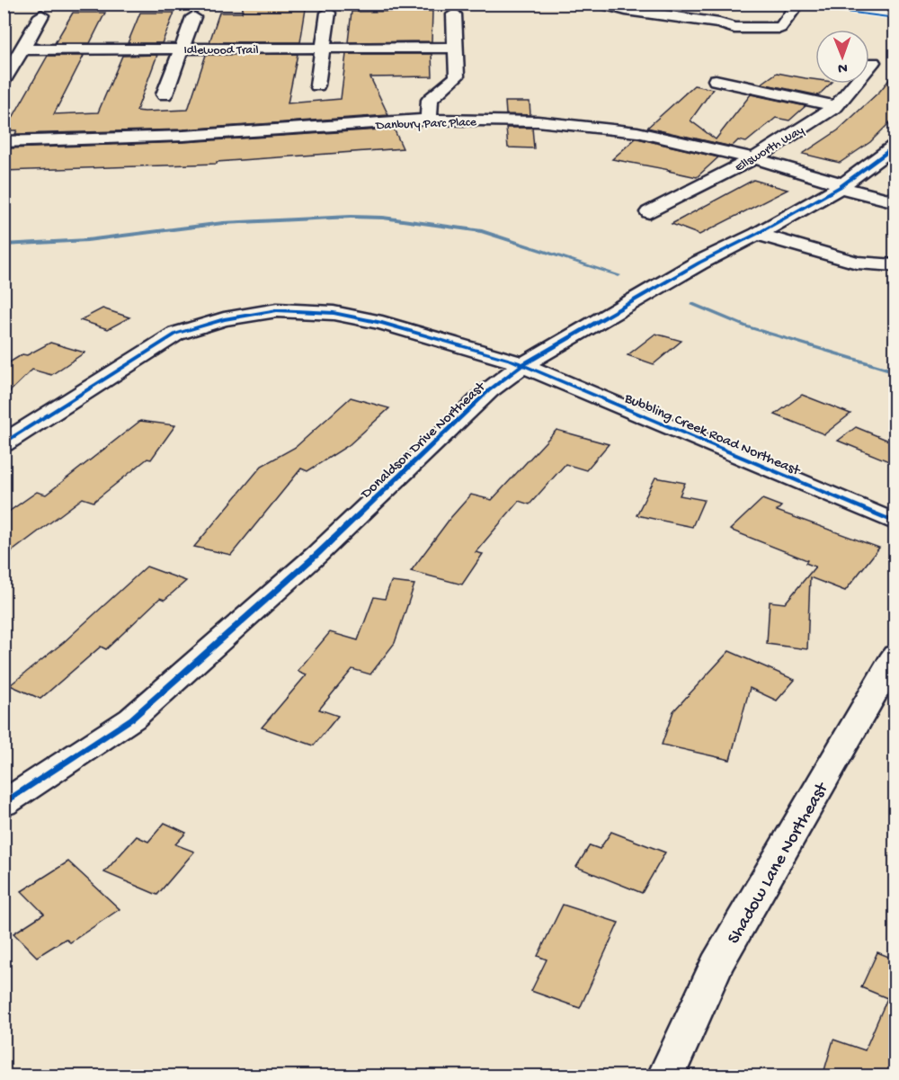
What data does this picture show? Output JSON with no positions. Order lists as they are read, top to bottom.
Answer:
{
  "streets": {
    "street": [
      "Idlewood Trail",
      "Danbury Parc Place",
      "Ellsworth Way",
      "Bubbling Creek Road Northeast",
      "Donaldson Drive Northeast",
      "Shadow Lane Northeast"
    ]
  },
  "crossings": [
    ["Danbury Parc Place", "Ellsworth Way"],
    ["Danbury Parc Place", "Donaldson Drive Northeast"],
    ["Bubbling Creek Road Northeast", "Donaldson Drive Northeast"]
  ],
  "north": "bottom"
}
